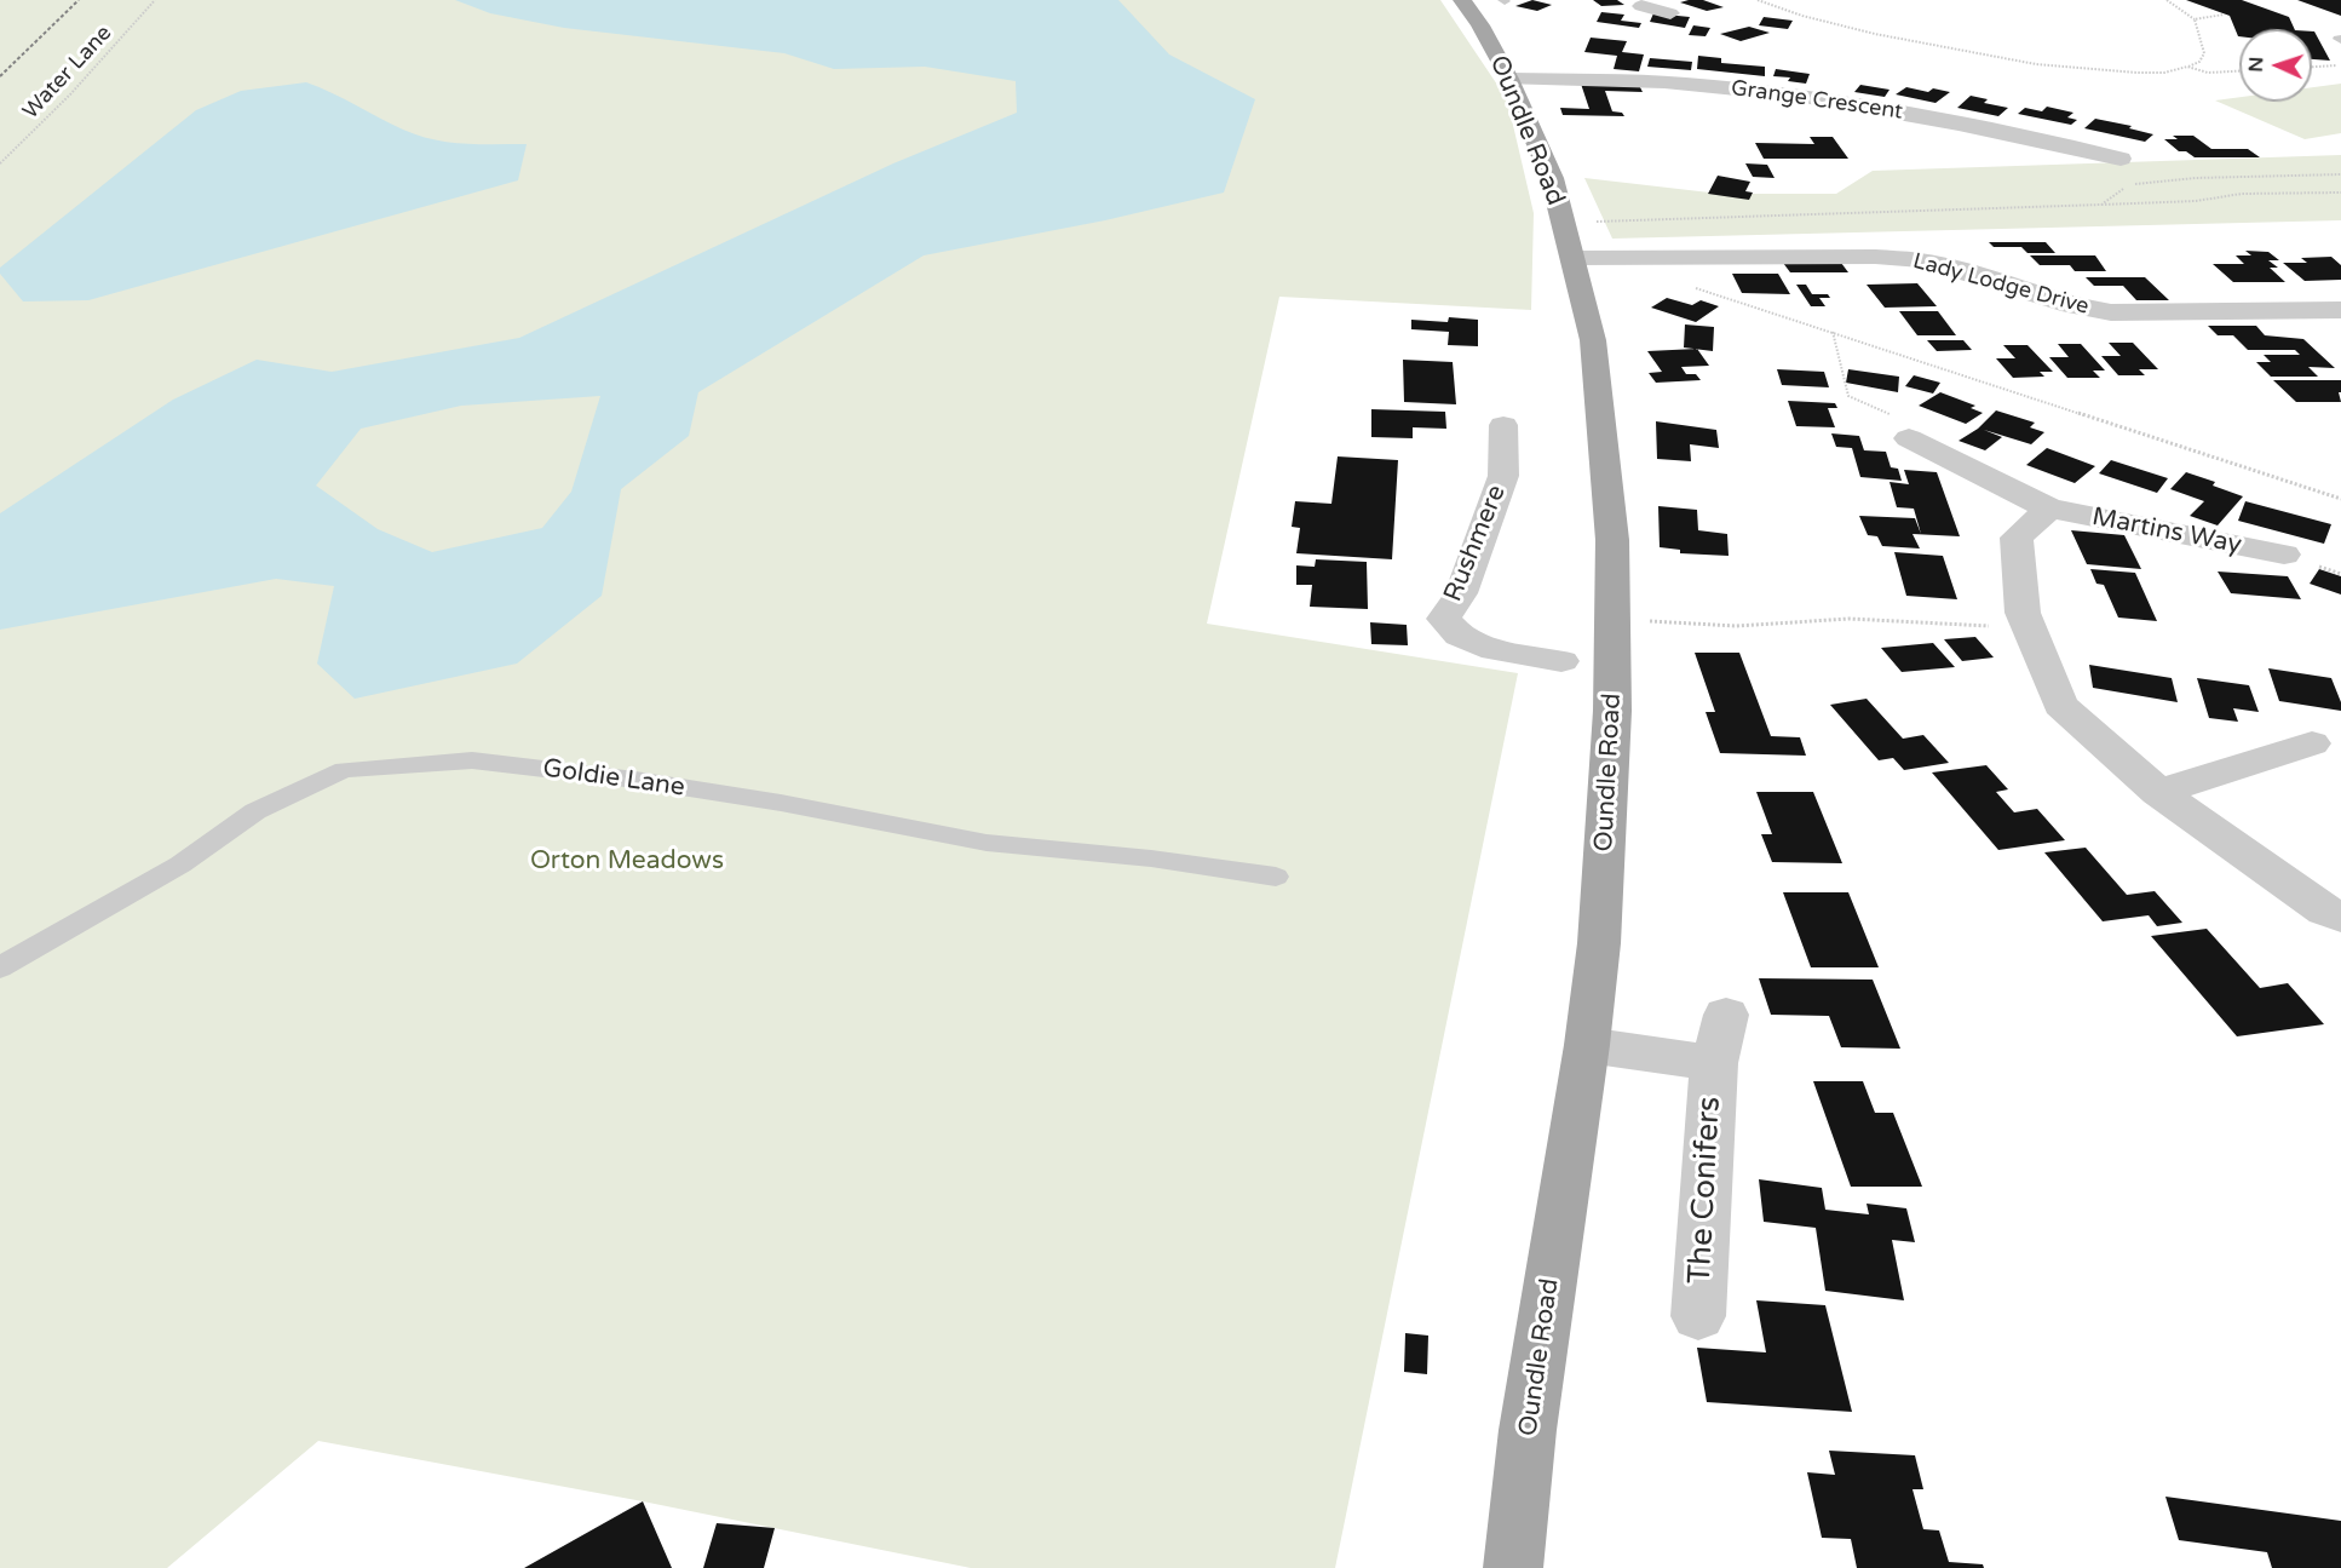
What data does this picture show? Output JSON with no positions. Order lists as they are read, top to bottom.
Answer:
{
  "streets": {
    "main road": ["Oundle Road"],
    "street": [
      "Grange Crescent",
      "Lady Lodge Drive",
      "Martins Way",
      "Rushmere",
      "The Conifers"
    ],
    "lane": ["Goldie Lane"],
    "path": ["Water Lane"]
  },
  "crossings": [
    ["Grange Crescent", "Oundle Road"],
    ["Oundle Road", "Lady Lodge Drive"],
    ["Oundle Road", "The Conifers"]
  ],
  "parks": ["Orton Meadows"],
  "north": "left"
}
